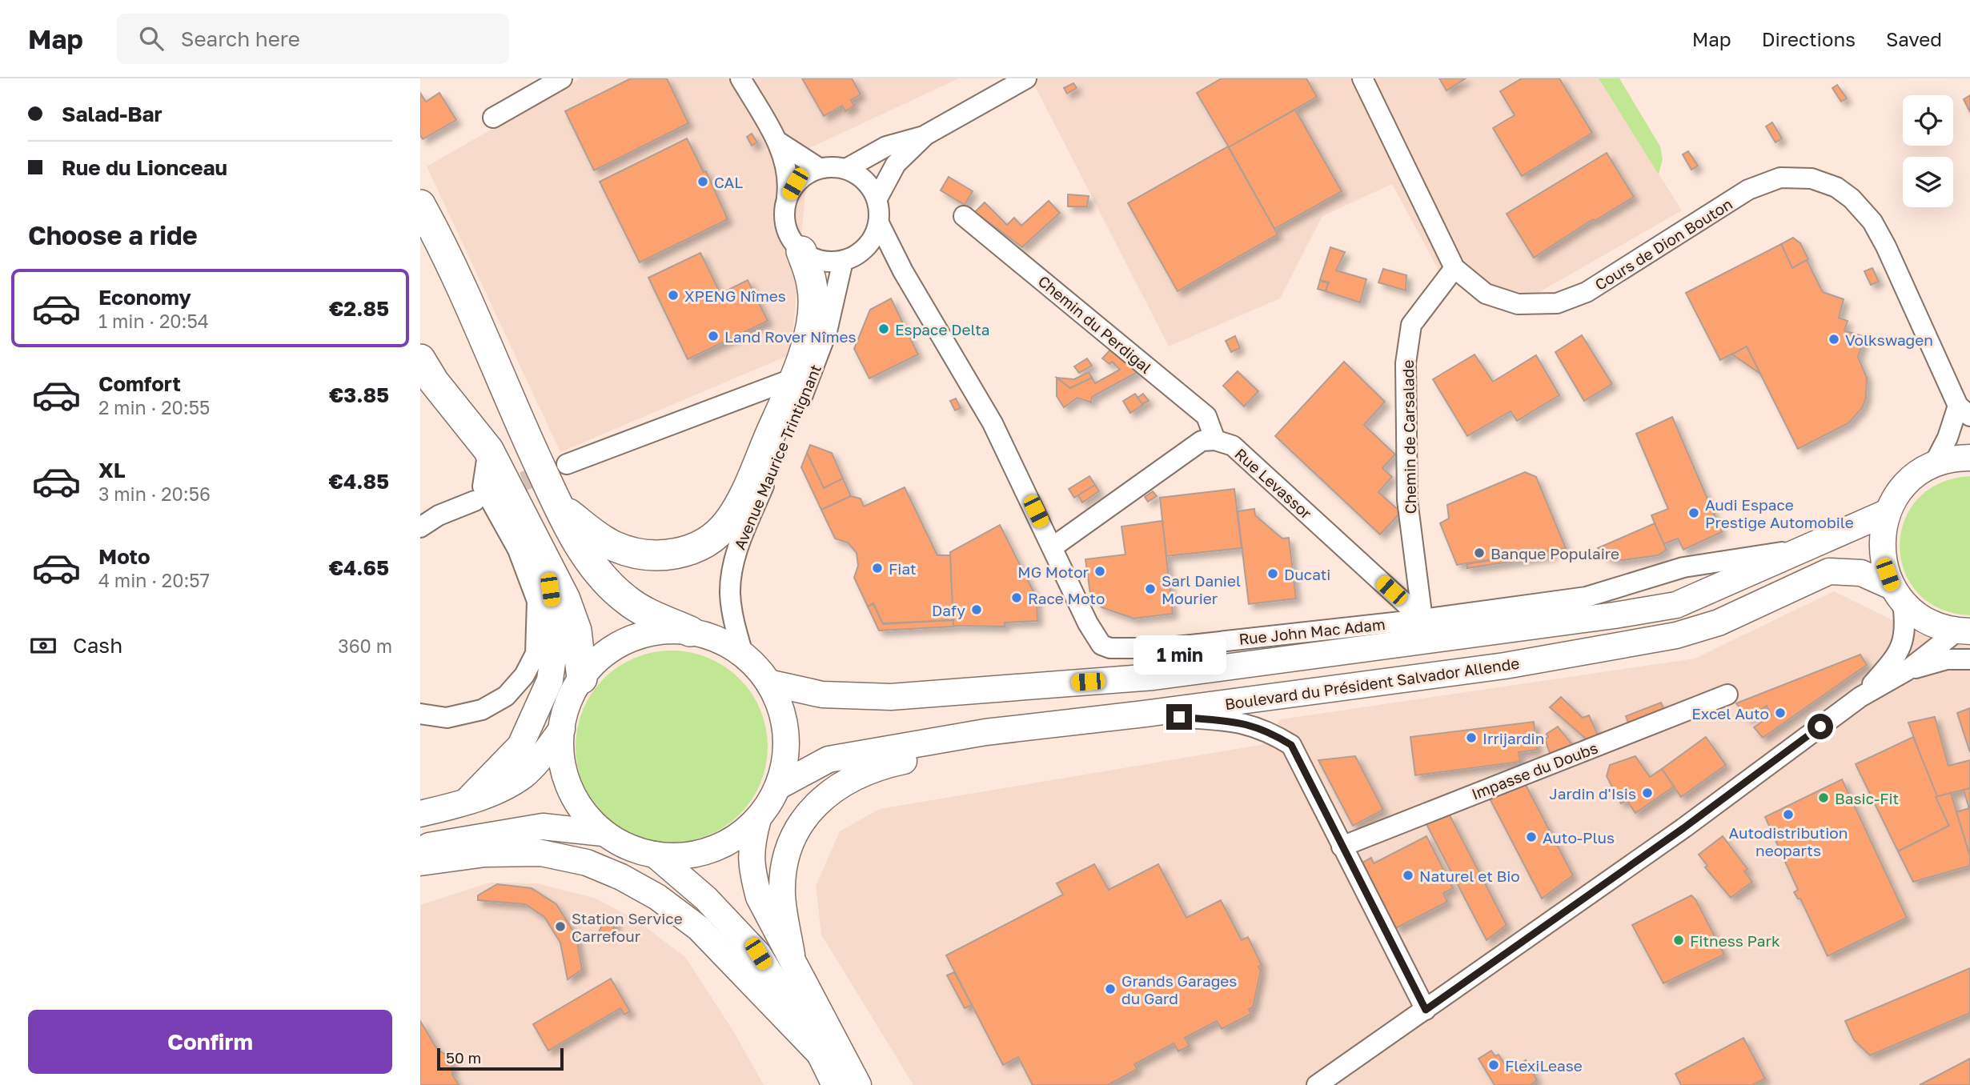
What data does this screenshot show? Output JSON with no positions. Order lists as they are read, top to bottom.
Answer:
{
  "streets": {
    "main road": ["Boulevard du Président Salvador Allende"],
    "street": [
      "Cours de Dion Bouton",
      "Chemin du Perdigal",
      "Chemin de Carsalade",
      "Avenue Maurice Trintignant",
      "Rue Levassor",
      "Rue John Mac Adam",
      "Impasse du Doubs"
    ]
  },
  "crossings": [
    ["Cours de Dion Bouton", "Chemin de Carsalade"],
    ["Chemin du Perdigal", "Rue Levassor"],
    ["Chemin de Carsalade", "Rue Levassor"],
    ["Chemin de Carsalade", "Rue John Mac Adam"],
    ["Avenue Maurice Trintignant", "Rue John Mac Adam"],
    ["Rue Levassor", "Rue John Mac Adam"]
  ],
  "places": [
    "CAL",
    "XPENG Nîmes",
    "Espace Delta",
    "Land Rover Nîmes",
    "Volkswagen",
    "Audi Espace Prestige Automobile",
    "Banque Populaire",
    "Fiat",
    "MG Motor",
    "Ducati",
    "Sarl Daniel Mourier",
    "Race Moto",
    "Dafy",
    "Excel Auto",
    "Irrijardin",
    "Jardin d'Isis",
    "Basic-Fit",
    "Autodistribution neoparts",
    "Auto-Plus",
    "Naturel et Bio",
    "Station Service Carrefour",
    "Fitness Park",
    "Grands Garages du Gard",
    "FlexiLease"
  ],
  "scale_bar": "50 m",
  "page": {
    "header": "Map",
    "search": "Search here",
    "nav": ["Map", "Directions", "Saved"],
    "banner": ["Salad-Bar", "Rue du Lionceau"],
    "heading": "Choose a ride",
    "list": [
      {
        "name": "Economy",
        "note": "1 min · 20:54",
        "value": "€2.85"
      },
      {
        "name": "Comfort",
        "note": "2 min · 20:55",
        "value": "€3.85"
      },
      {
        "name": "XL",
        "note": "3 min · 20:56",
        "value": "€4.85"
      },
      {
        "name": "Moto",
        "note": "4 min · 20:57",
        "value": "€4.65"
      }
    ],
    "pay": ["Cash", "360 m"],
    "bubble": "1 min",
    "buttons": "Confirm",
    "scale": "50 m"
  }
}
